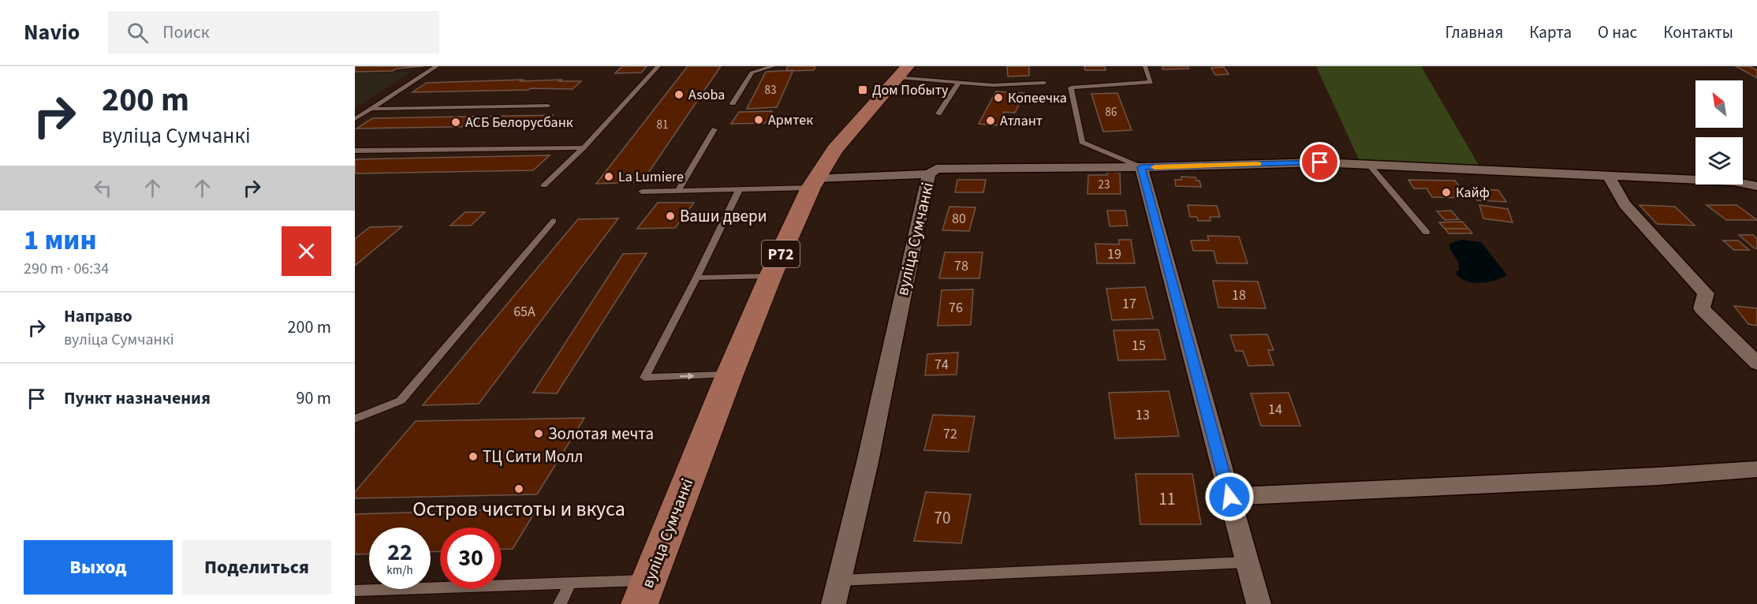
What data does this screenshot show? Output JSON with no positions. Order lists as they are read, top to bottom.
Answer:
{
  "streets": {
    "main road": ["вуліца Сумчанкі", "Р72"]
  },
  "places": {
    "transit": ["Дом Побыту"],
    "other": [
      "Asoba",
      "Копеечка",
      "Армтек",
      "Атлант",
      "АСБ Белорусбанк",
      "La Lumiere",
      "Кайф",
      "Ваши двери",
      "Золотая мечта",
      "ТЦ Сити Молл",
      "Остров чистоты и вкуса"
    ]
  },
  "house_numbers": [
    "83",
    "86",
    "81",
    "23",
    "80",
    "19",
    "78",
    "18",
    "17",
    "76",
    "65А",
    "15",
    "74",
    "14",
    "13",
    "72",
    "11",
    "70"
  ],
  "north": "top left",
  "page": {
    "header": "Navio",
    "search": "Поиск",
    "nav": [
      "Главная",
      "Карта",
      "О нас",
      "Контакты"
    ],
    "turn": ["200 m", "вуліца Сумчанкі"],
    "heading": ["1 мин", "290 m · 06:34"],
    "list": [
      {
        "name": "Направо",
        "note": "вуліца Сумчанкі",
        "value": "200 m"
      },
      {
        "name": "Пункт назначения",
        "value": "90 m"
      }
    ],
    "speed": "22 km/h",
    "limit": "30",
    "buttons": ["Выход", "Поделиться"]
  }
}
